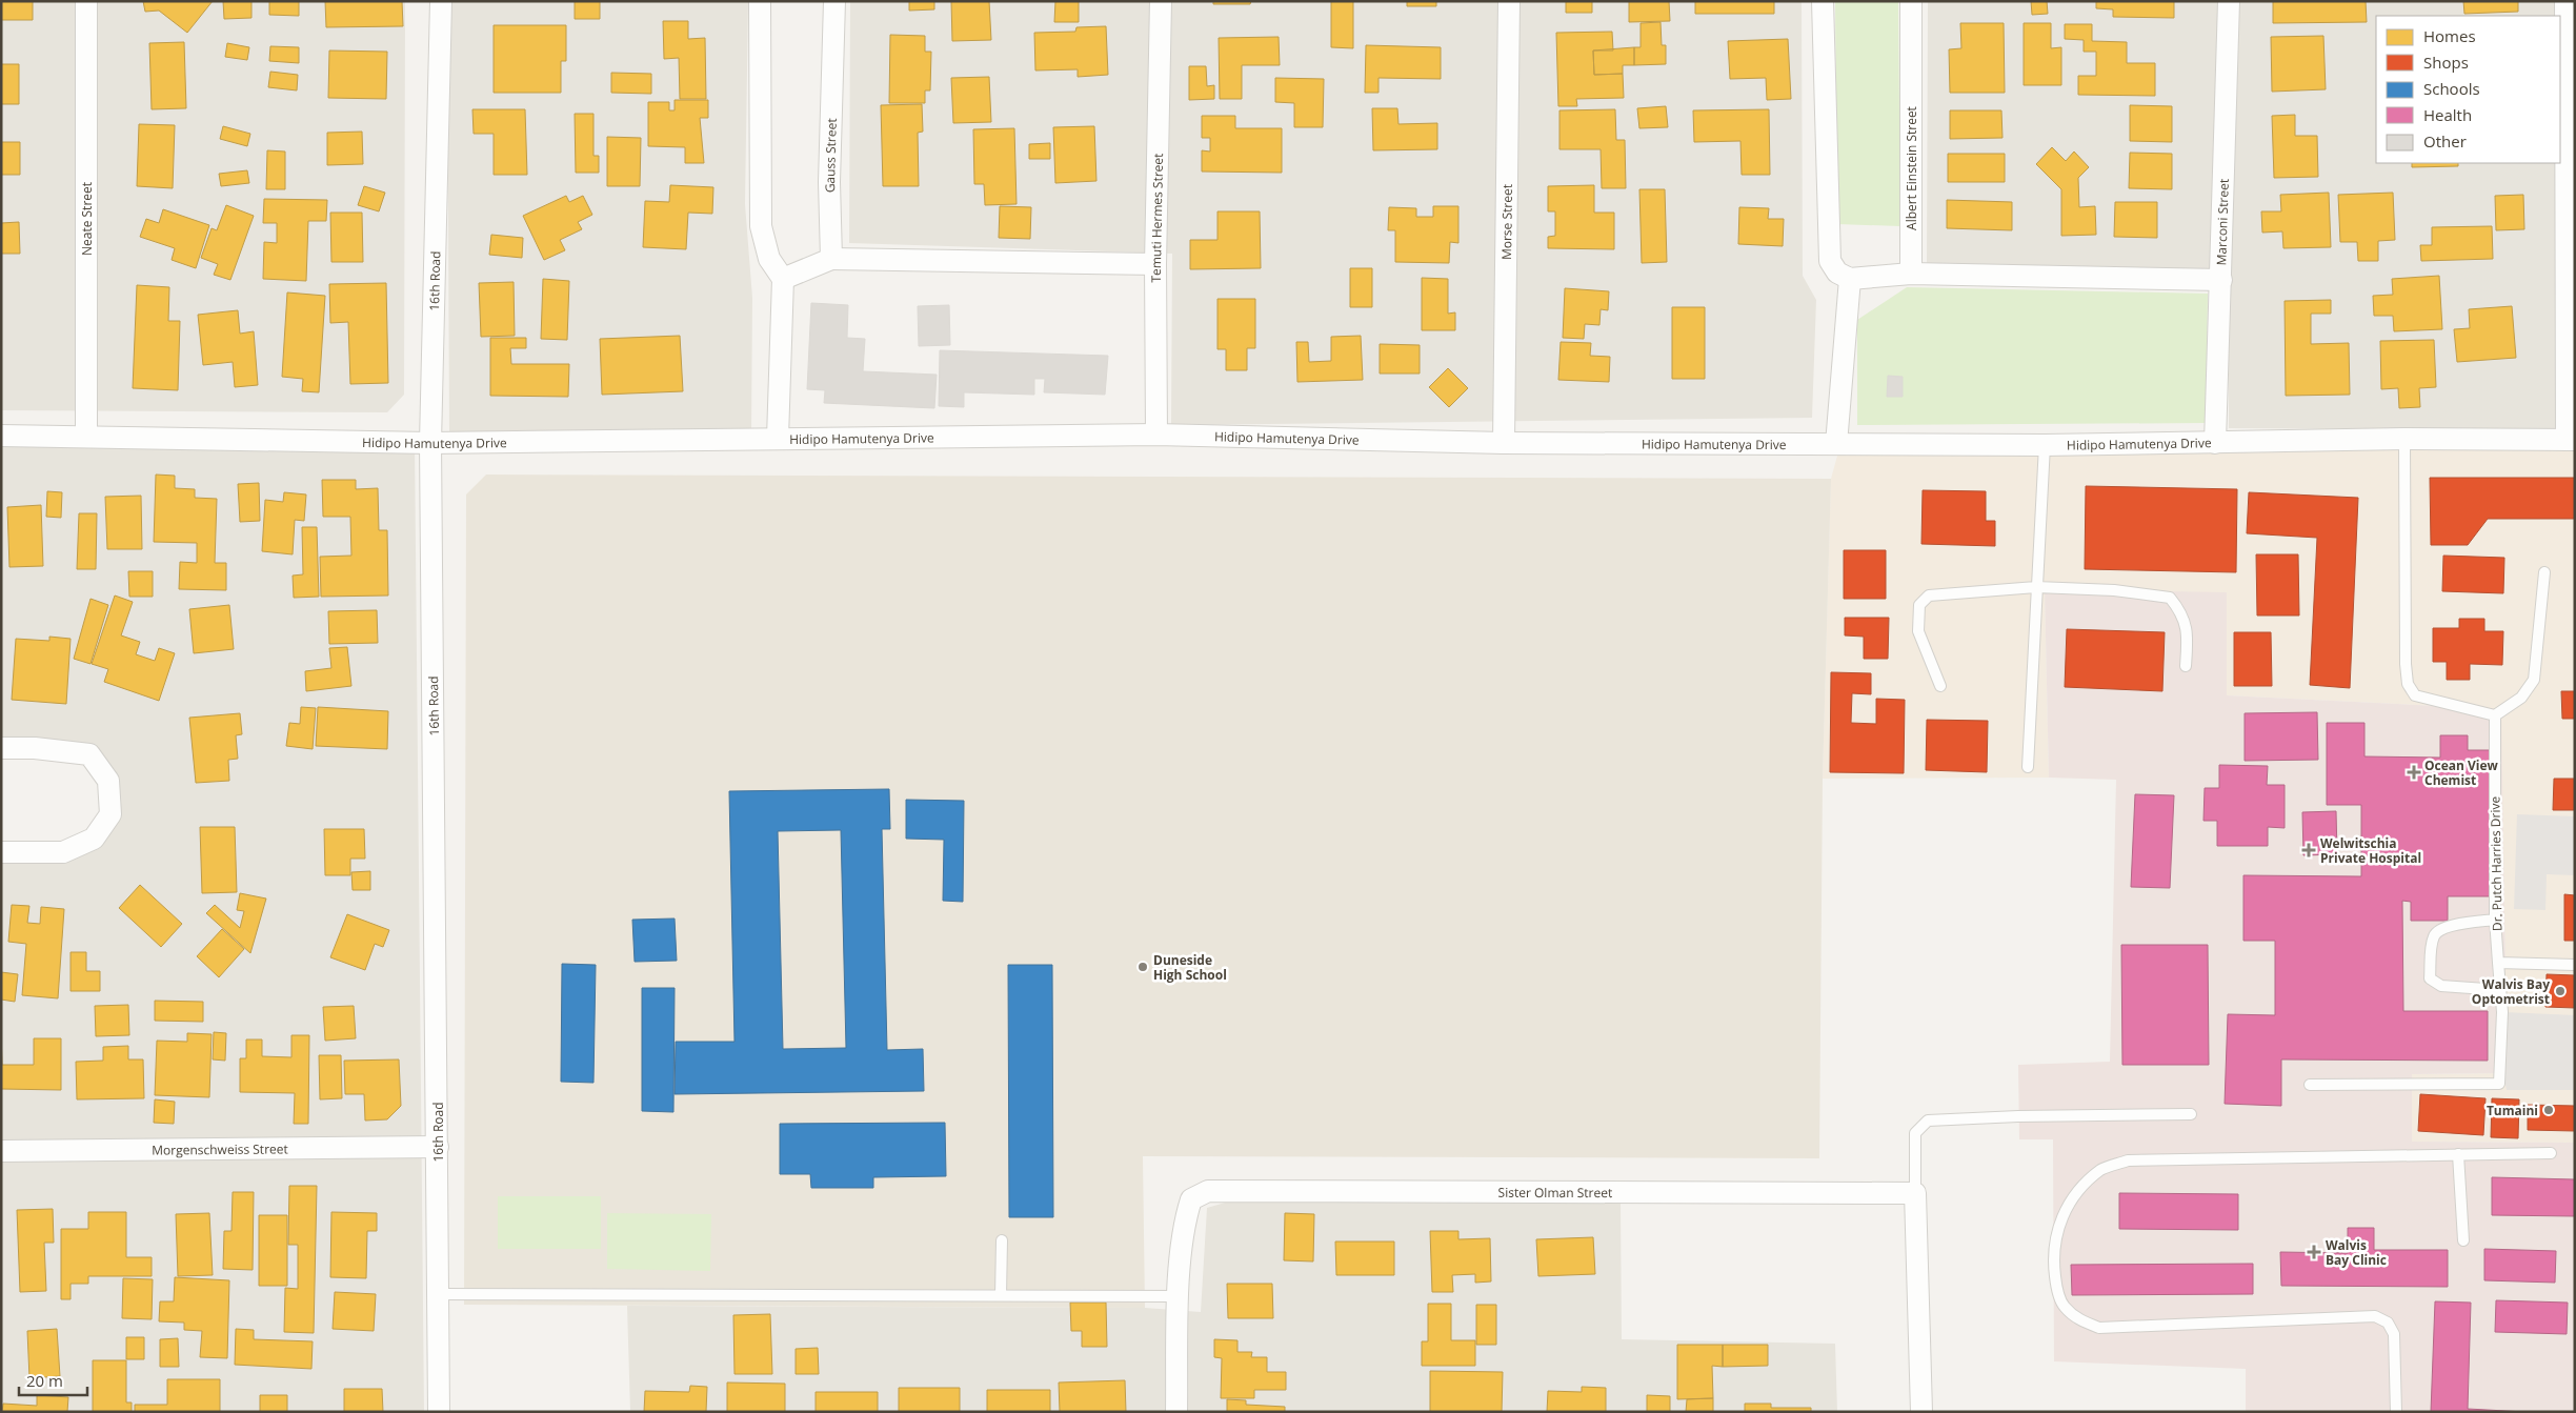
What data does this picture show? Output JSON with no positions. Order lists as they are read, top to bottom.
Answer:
{
  "streets": {
    "street": [
      "Gauss Street",
      "Albert Einstein Street",
      "Temuti Hermes Street",
      "Neate Street",
      "Morse Street",
      "Marconi Street",
      "16th Road",
      "Hidipo Hamutenya Drive",
      "Morgenschweiss Street",
      "Sister Olman Street"
    ],
    "lane": ["Dr. Putch Harries Drive"]
  },
  "crossings": [
    ["Temuti Hermes Street", "Hidipo Hamutenya Drive"],
    ["Neate Street", "Hidipo Hamutenya Drive"],
    ["Morse Street", "Hidipo Hamutenya Drive"],
    ["Marconi Street", "Hidipo Hamutenya Drive"],
    ["16th Road", "Hidipo Hamutenya Drive"],
    ["16th Road", "Morgenschweiss Street"]
  ],
  "places": {
    "health": ["Ocean View Chemist", "Welwitschia Private Hospital", "Walvis Bay Clinic"],
    "other": ["Duneside High School", "Walvis Bay Optometrist", "Tumaini"]
  },
  "legend": [
    "Homes",
    "Shops",
    "Schools",
    "Health",
    "Other"
  ],
  "scale_bar": "20 m"
}
